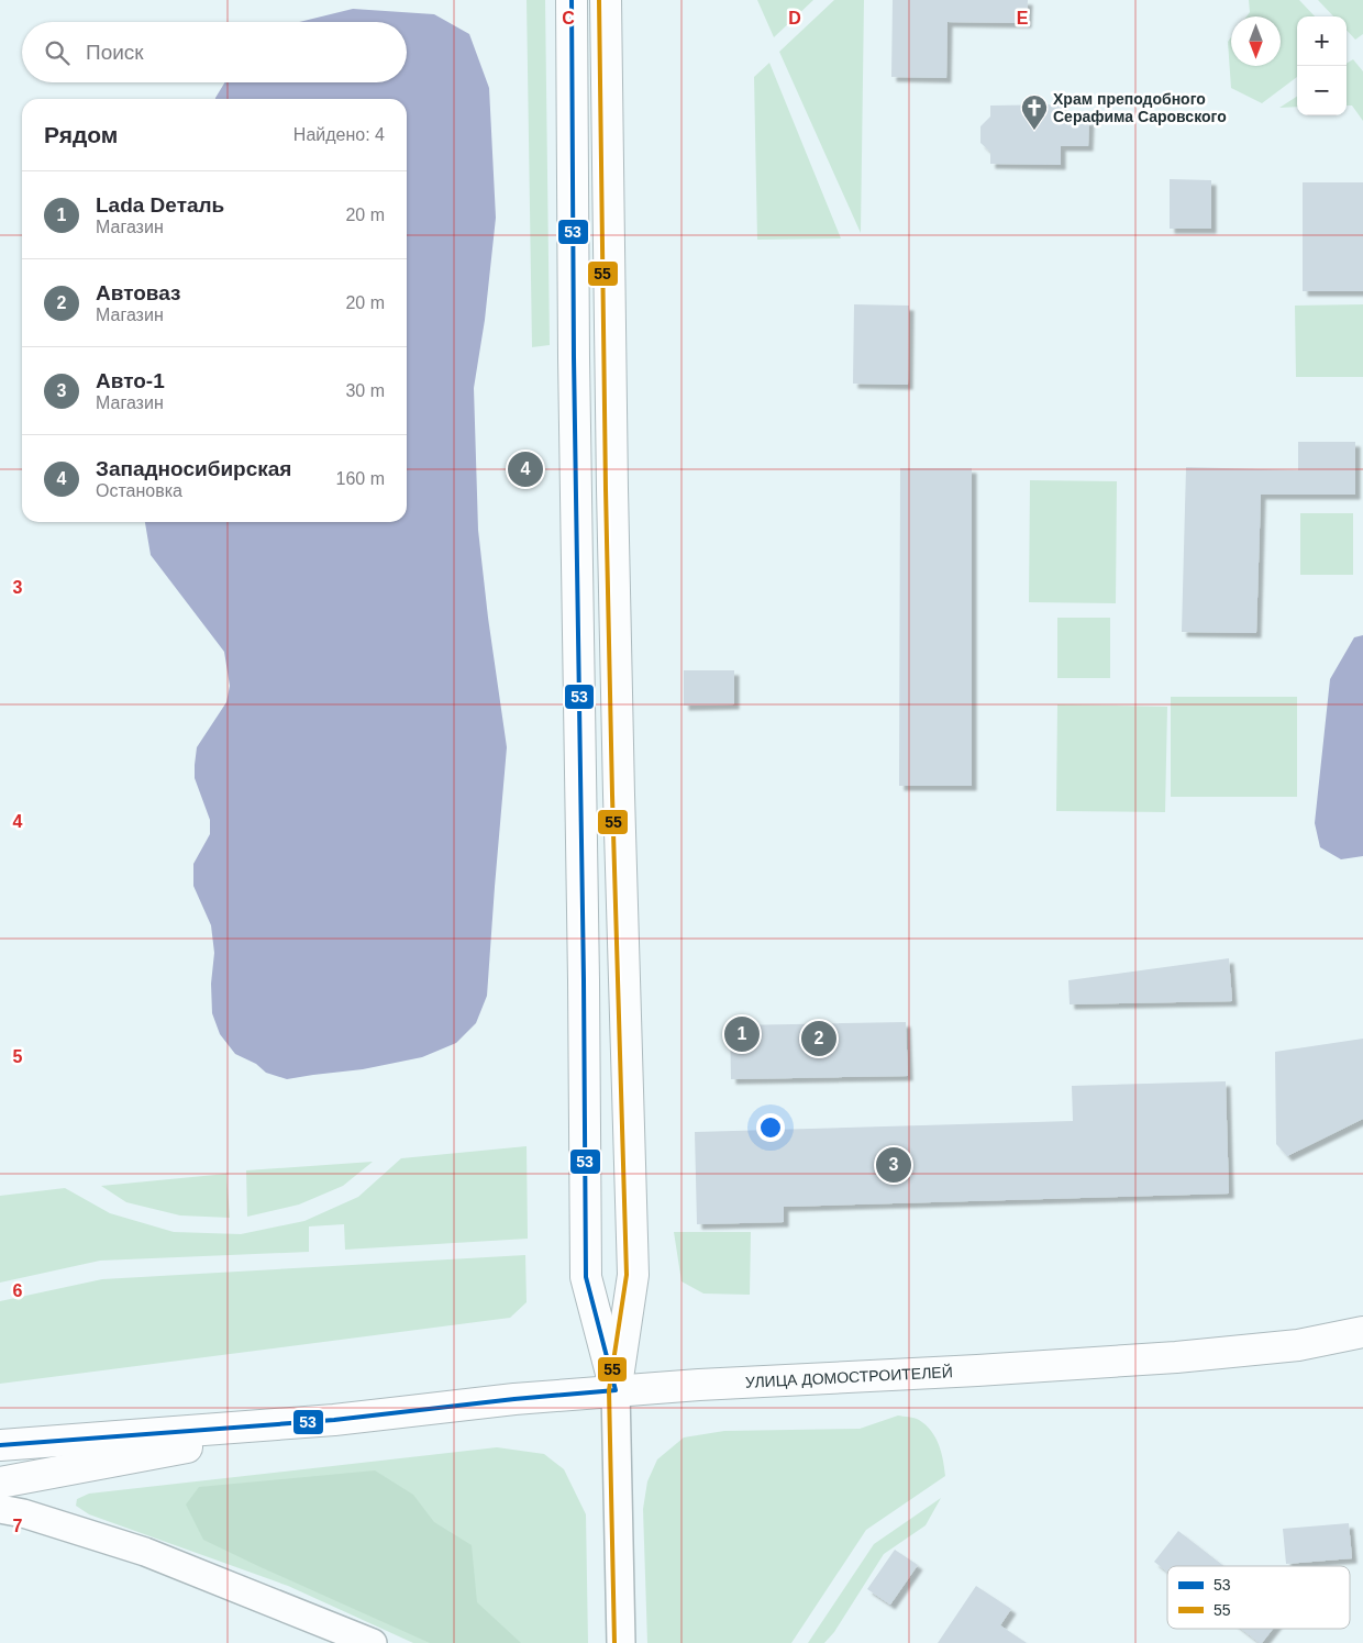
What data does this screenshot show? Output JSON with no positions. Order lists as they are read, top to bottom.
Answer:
{
  "streets": {
    "main road": ["УЛИЦА ДОМОСТРОИТЕЛЕЙ"]
  },
  "places": {
    "church": ["Храм преподобного Серафима Саровского"]
  },
  "lines": ["transit line 53", "transit line 55"],
  "legend": ["53", "55"],
  "north": "bottom",
  "page": {
    "map_buttons": ["+", "−"],
    "search": "Поиск",
    "heading": ["Рядом", "Найдено: 4"],
    "list": [
      {
        "mark": "1",
        "name": "Lada Dеталь",
        "note": "Магазин",
        "value": "20 m"
      },
      {
        "mark": "2",
        "name": "Автоваз",
        "note": "Магазин",
        "value": "20 m"
      },
      {
        "mark": "3",
        "name": "Авто-1",
        "note": "Магазин",
        "value": "30 m"
      },
      {
        "mark": "4",
        "name": "Западносибирская",
        "note": "Остановка",
        "value": "160 m"
      }
    ],
    "pins": [
      "4",
      "1",
      "2",
      "3"
    ]
  },
  "grid": {
    "columns": ["C", "D", "E"],
    "rows": [
      "3",
      "4",
      "5",
      "6",
      "7"
    ]
  }
}
